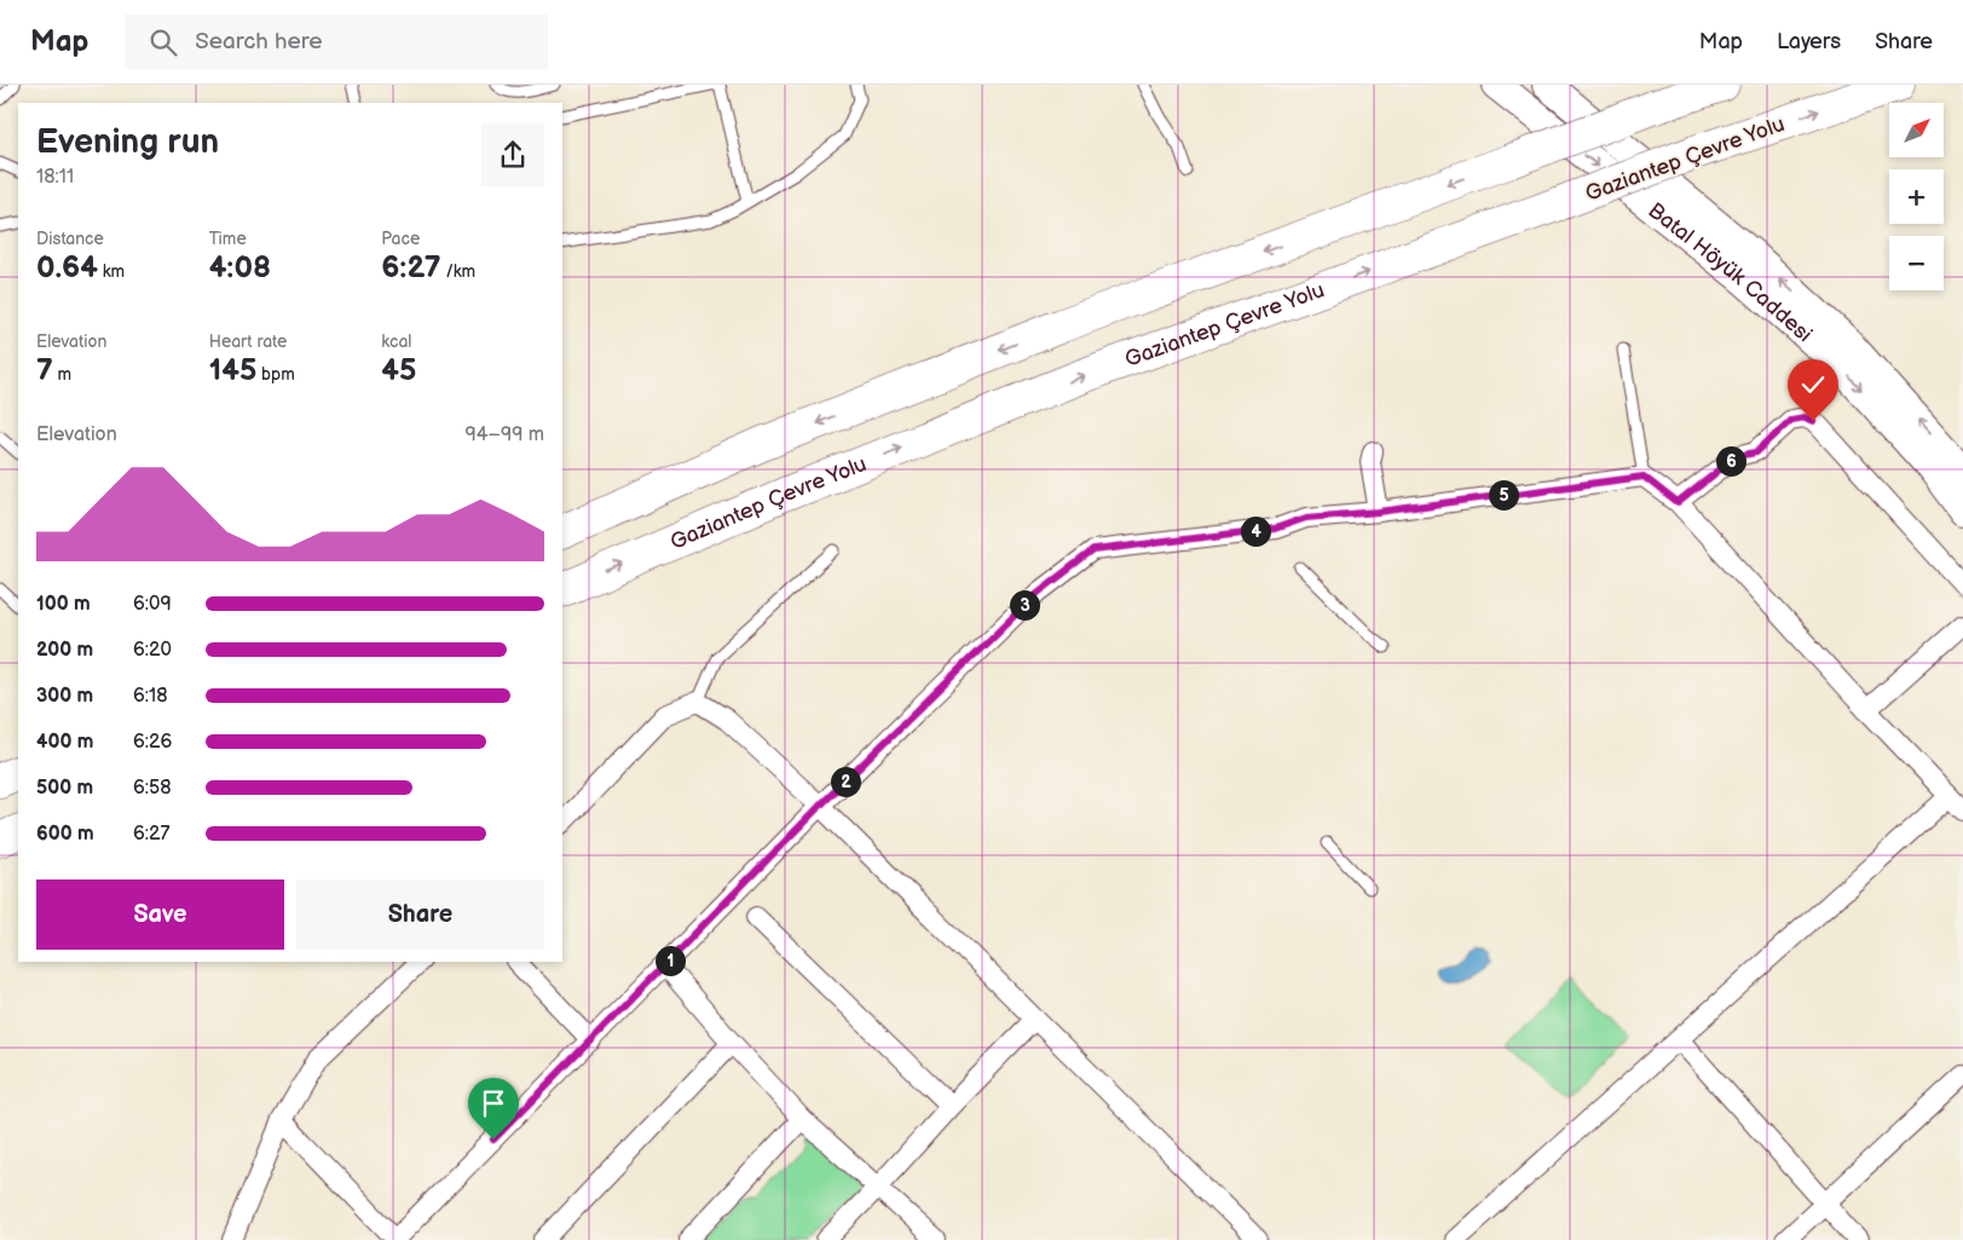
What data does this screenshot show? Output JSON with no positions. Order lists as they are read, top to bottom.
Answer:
{
  "streets": {
    "highway": ["Gaziantep Çevre Yolu"],
    "main road": ["Batal Höyük Caddesi"]
  },
  "north": "top right",
  "page": {
    "header": "Map",
    "search": "Search here",
    "nav": ["Map", "Layers", "Share"],
    "map_buttons": ["+", "−"],
    "heading": ["Evening run", "18:11"],
    "stats": [
      ["Distance", "0.64 km"],
      ["Time", "4:08"],
      ["Pace", "6:27 /km"],
      ["Elevation", "7 m"],
      ["Heart rate", "145 bpm"],
      ["kcal", "45"]
    ],
    "chart": ["Elevation", "94–99 m"],
    "pins": [
      "6",
      "5",
      "4",
      "3",
      "2",
      "1"
    ],
    "list": [
      {
        "name": "100 m",
        "note": "6:09"
      },
      {
        "name": "200 m",
        "note": "6:20"
      },
      {
        "name": "300 m",
        "note": "6:18"
      },
      {
        "name": "400 m",
        "note": "6:26"
      },
      {
        "name": "500 m",
        "note": "6:58"
      },
      {
        "name": "600 m",
        "note": "6:27"
      }
    ],
    "buttons": ["Save", "Share"]
  }
}
